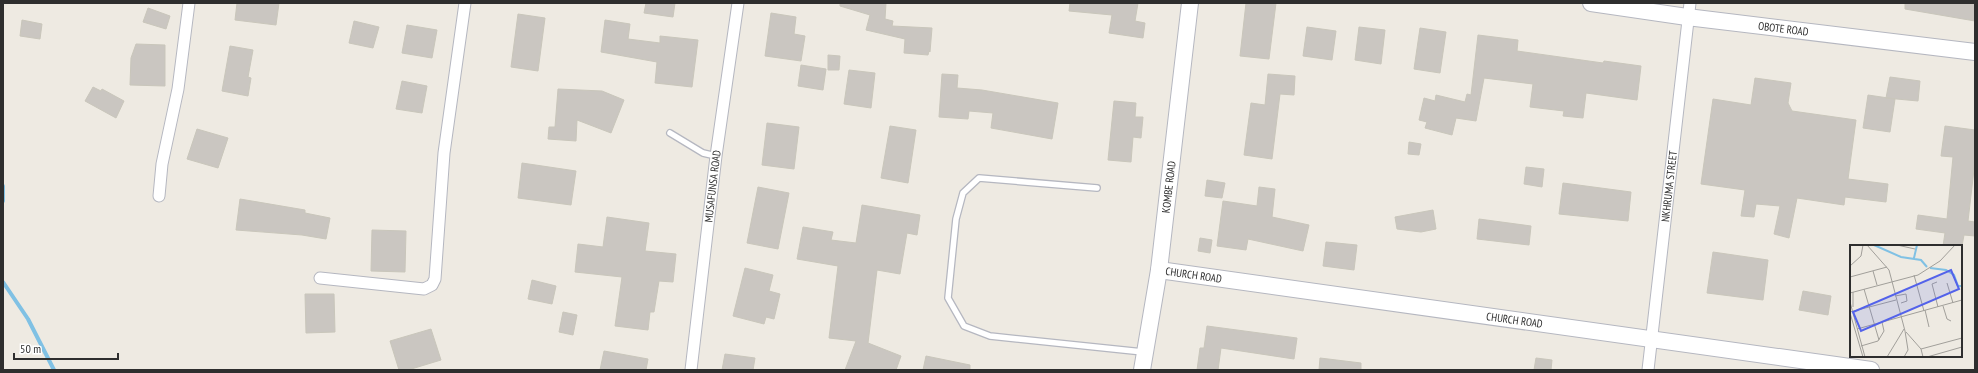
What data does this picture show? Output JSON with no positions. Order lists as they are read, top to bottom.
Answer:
{
  "streets": {
    "street": [
      "OBOTE ROAD",
      "MUSAFUNSA ROAD",
      "NKHRUMA STREET",
      "KOMBE ROAD",
      "CHURCH ROAD"
    ]
  },
  "crossings": [
    ["OBOTE ROAD", "NKHRUMA STREET"],
    ["NKHRUMA STREET", "CHURCH ROAD"],
    ["KOMBE ROAD", "CHURCH ROAD"]
  ],
  "scale_bar": "50 m"
}
